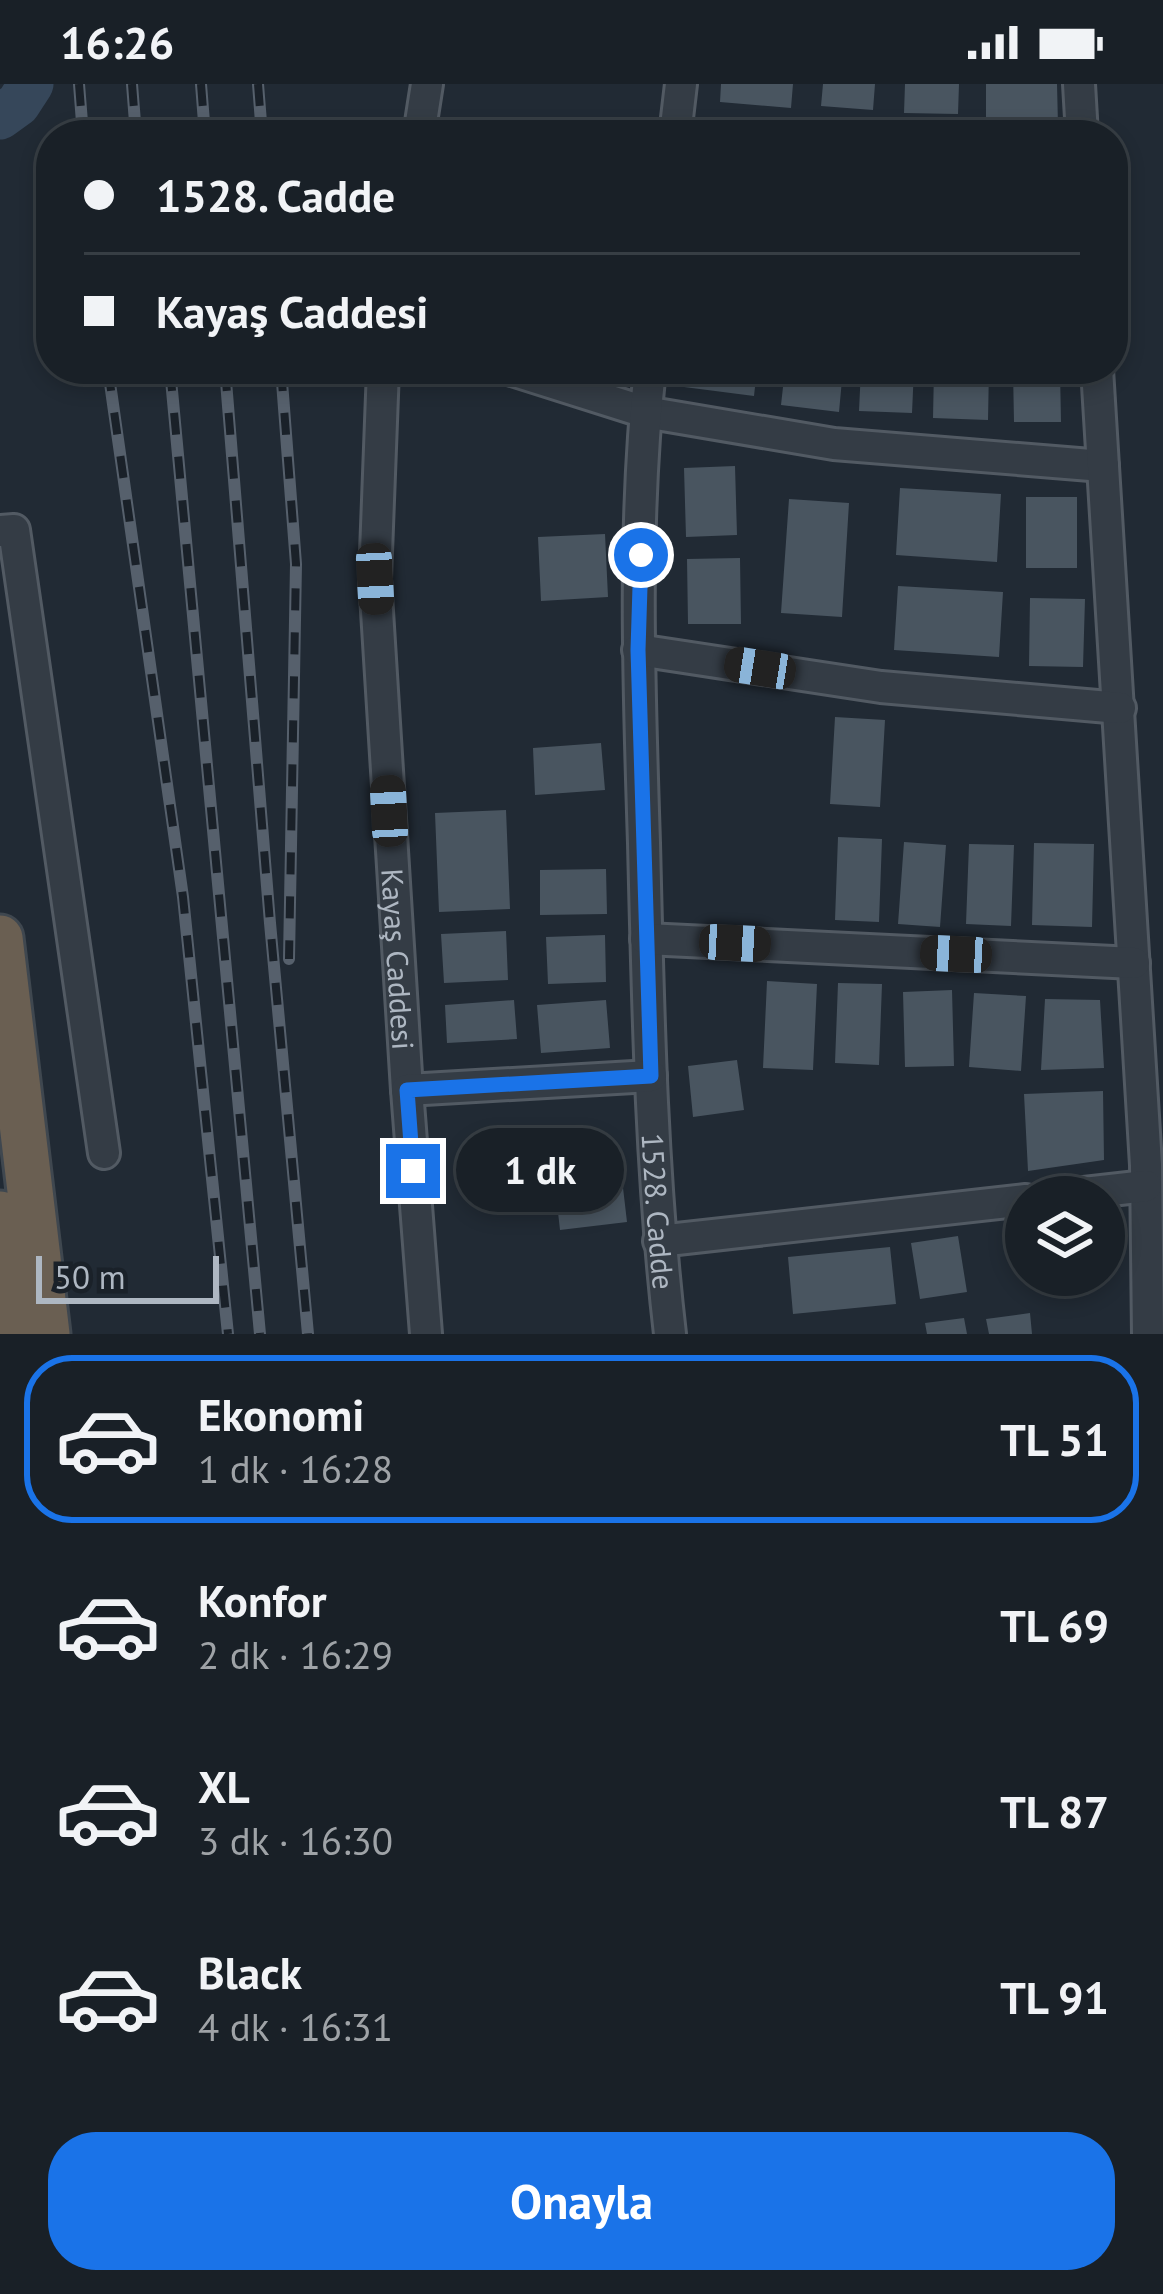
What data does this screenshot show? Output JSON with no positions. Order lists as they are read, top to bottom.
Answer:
{
  "streets": {
    "street": ["Kayaş Caddesi", "1528. Cadde"]
  },
  "scale_bar": "50 m",
  "page": {
    "status": "16:26",
    "banner": ["1528. Cadde", "Kayaş Caddesi"],
    "bubble": "1 dk",
    "scale": "50 m",
    "list": [
      {
        "name": "Ekonomi",
        "note": "1 dk · 16:28",
        "value": "TL 51"
      },
      {
        "name": "Konfor",
        "note": "2 dk · 16:29",
        "value": "TL 69"
      },
      {
        "name": "XL",
        "note": "3 dk · 16:30",
        "value": "TL 87"
      },
      {
        "name": "Black",
        "note": "4 dk · 16:31",
        "value": "TL 91"
      }
    ],
    "buttons": "Onayla"
  }
}
